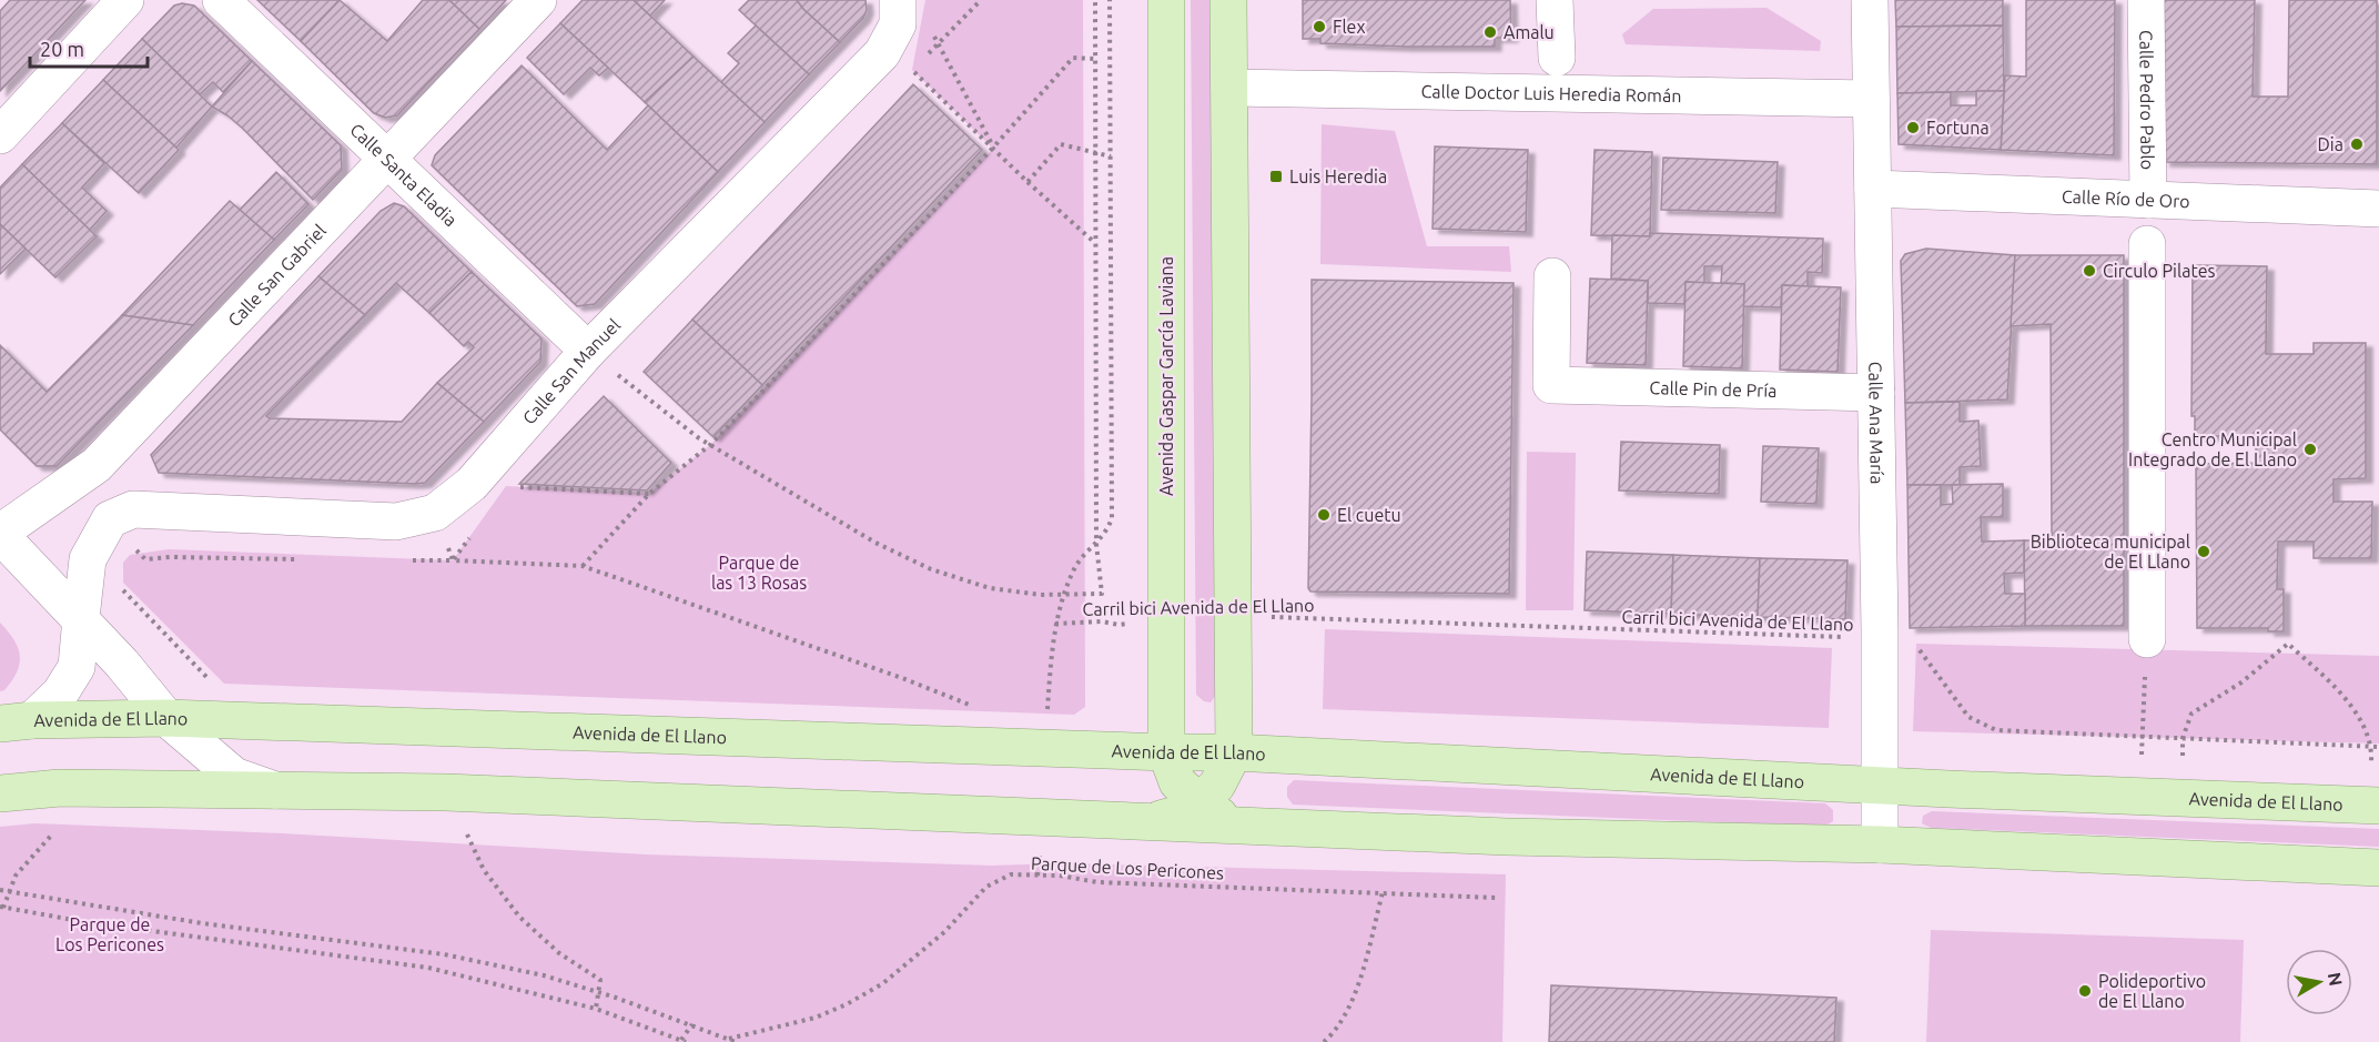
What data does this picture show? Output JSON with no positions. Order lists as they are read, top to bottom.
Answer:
{
  "streets": {
    "main road": ["Avenida Gaspar García Laviana", "Avenida de El Llano"],
    "street": [
      "Calle Doctor Luis Heredia Román",
      "Calle Pedro Pablo",
      "Calle Santa Eladia",
      "Calle Río de Oro",
      "Calle San Gabriel",
      "Calle San Manuel",
      "Calle Pin de Pría",
      "Calle Ana María"
    ],
    "path": ["Carril bici Avenida de El Llano", "Parque de Los Pericones"]
  },
  "crossings": [
    ["Calle Doctor Luis Heredia Román", "Calle Ana María"],
    ["Calle Pedro Pablo", "Calle Río de Oro"],
    ["Calle Santa Eladia", "Calle San Gabriel"],
    ["Calle Santa Eladia", "Calle San Manuel"],
    ["Calle Río de Oro", "Calle Ana María"],
    ["Calle San Gabriel", "Calle San Manuel"],
    ["Avenida Gaspar García Laviana", "Carril bici Avenida de El Llano"],
    ["Avenida Gaspar García Laviana", "Avenida de El Llano"],
    ["Calle Pin de Pría", "Calle Ana María"],
    ["Calle Ana María", "Carril bici Avenida de El Llano"],
    ["Calle Ana María", "Avenida de El Llano"]
  ],
  "parks": ["Parque de las 13 Rosas", "Parque de Los Pericones"],
  "places": {
    "other": [
      "Flex",
      "Amalu",
      "Fortuna",
      "Dia",
      "Circulo Pilates",
      "Centro Municipal Integrado de El Llano",
      "El cuetu",
      "Biblioteca municipal de El Llano",
      "Polideportivo de El Llano"
    ],
    "transit": ["Luis Heredia"]
  },
  "scale_bar": "20 m",
  "north": "right"
}
